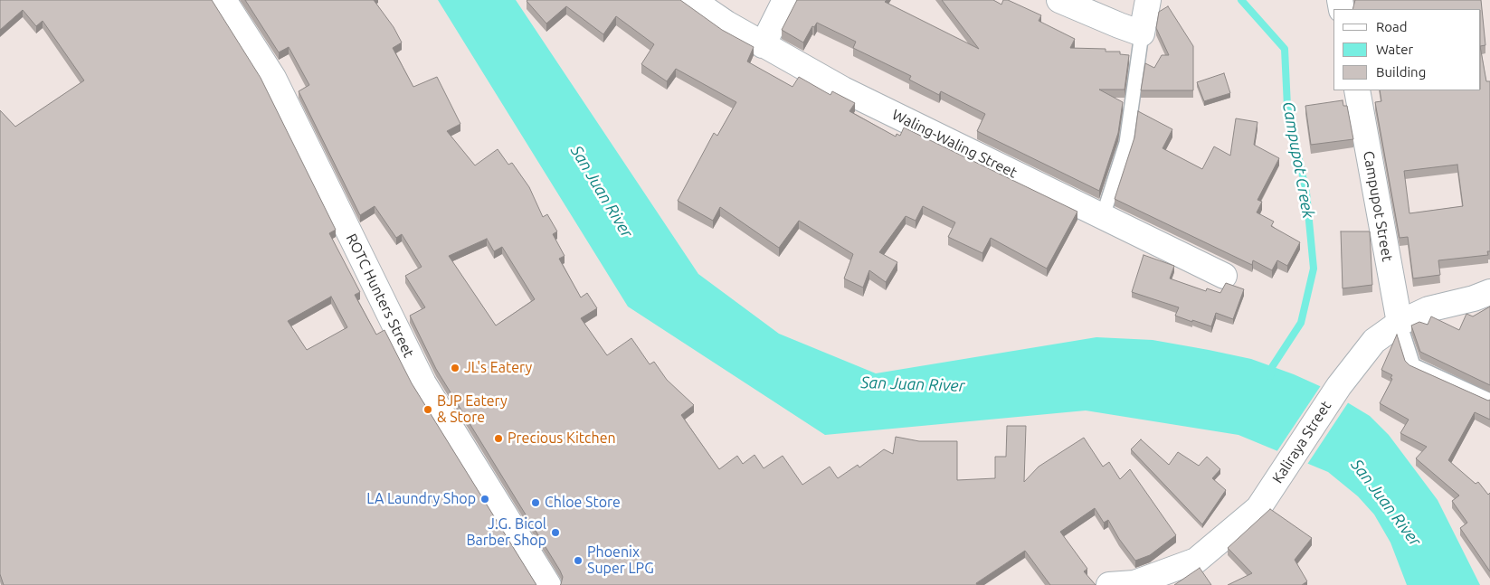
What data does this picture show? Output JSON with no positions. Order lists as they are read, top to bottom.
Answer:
{
  "streets": {
    "street": [
      "Waling-Waling Street",
      "Campupot Street",
      "ROTC Hunters Street",
      "Kaliraya Street"
    ]
  },
  "crossings": [
    ["Campupot Street", "Kaliraya Street"]
  ],
  "water": ["Campupot Creek", "San Juan River"],
  "places": [
    "JL's Eatery",
    "BJP Eatery & Store",
    "Precious Kitchen",
    "LA Laundry Shop",
    "Chloe Store",
    "J.G. Bicol Barber Shop",
    "Phoenix Super LPG"
  ],
  "legend": ["Road", "Water", "Building"]
}
